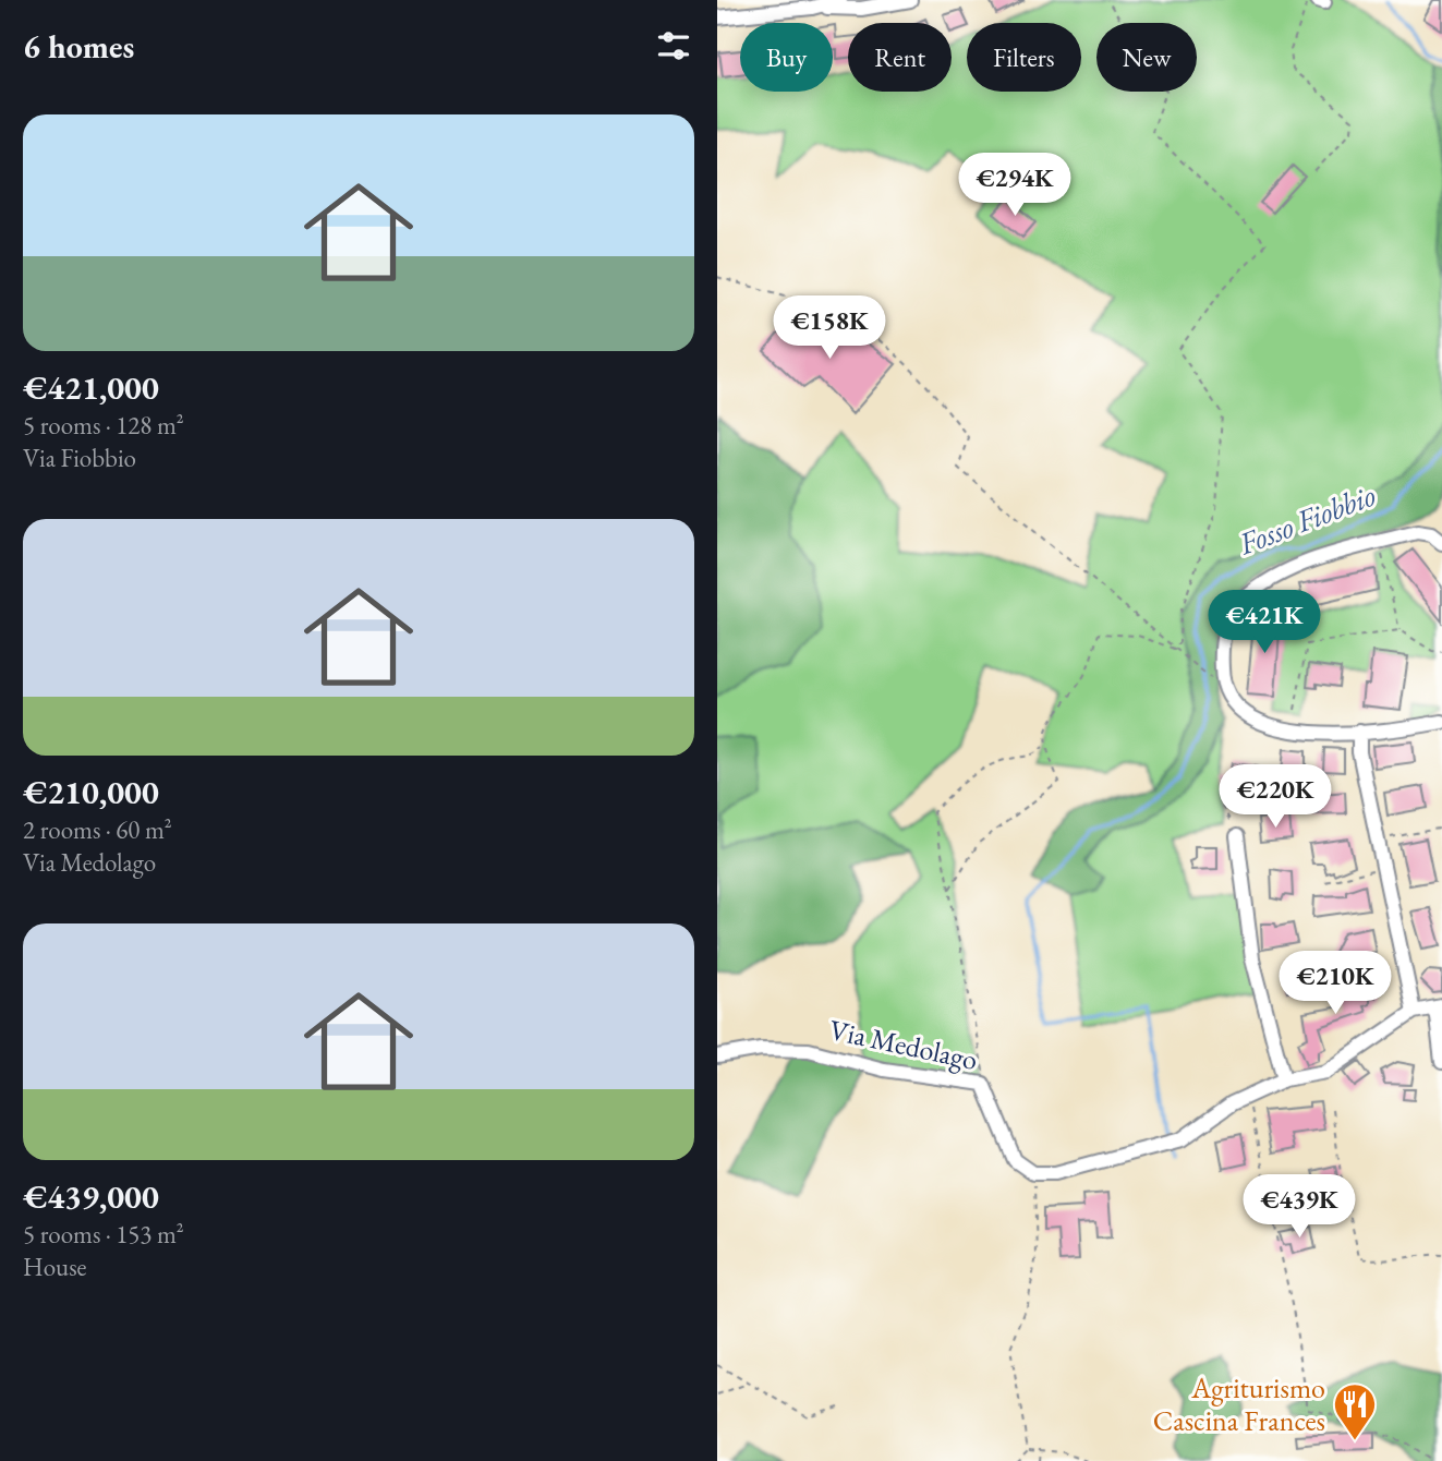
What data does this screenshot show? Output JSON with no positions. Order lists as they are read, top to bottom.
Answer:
{
  "streets": {
    "street": ["Via Medolago"]
  },
  "water": ["Fosso Fiobbio"],
  "places": {
    "restaurant": ["Agriturismo Cascina Frances"]
  },
  "page": {
    "heading": "6 homes",
    "chip": [
      "Buy",
      "Rent",
      "Filters",
      "New"
    ],
    "list": [
      {
        "name": "€421,000",
        "note": "5 rooms · 128 m² · Via Fiobbio"
      },
      {
        "name": "€210,000",
        "note": "2 rooms · 60 m² · Via Medolago"
      },
      {
        "name": "€439,000",
        "note": "5 rooms · 153 m² · House"
      }
    ],
    "price": [
      "€294K",
      "€158K",
      "€421K",
      "€220K",
      "€210K",
      "€439K"
    ]
  }
}
